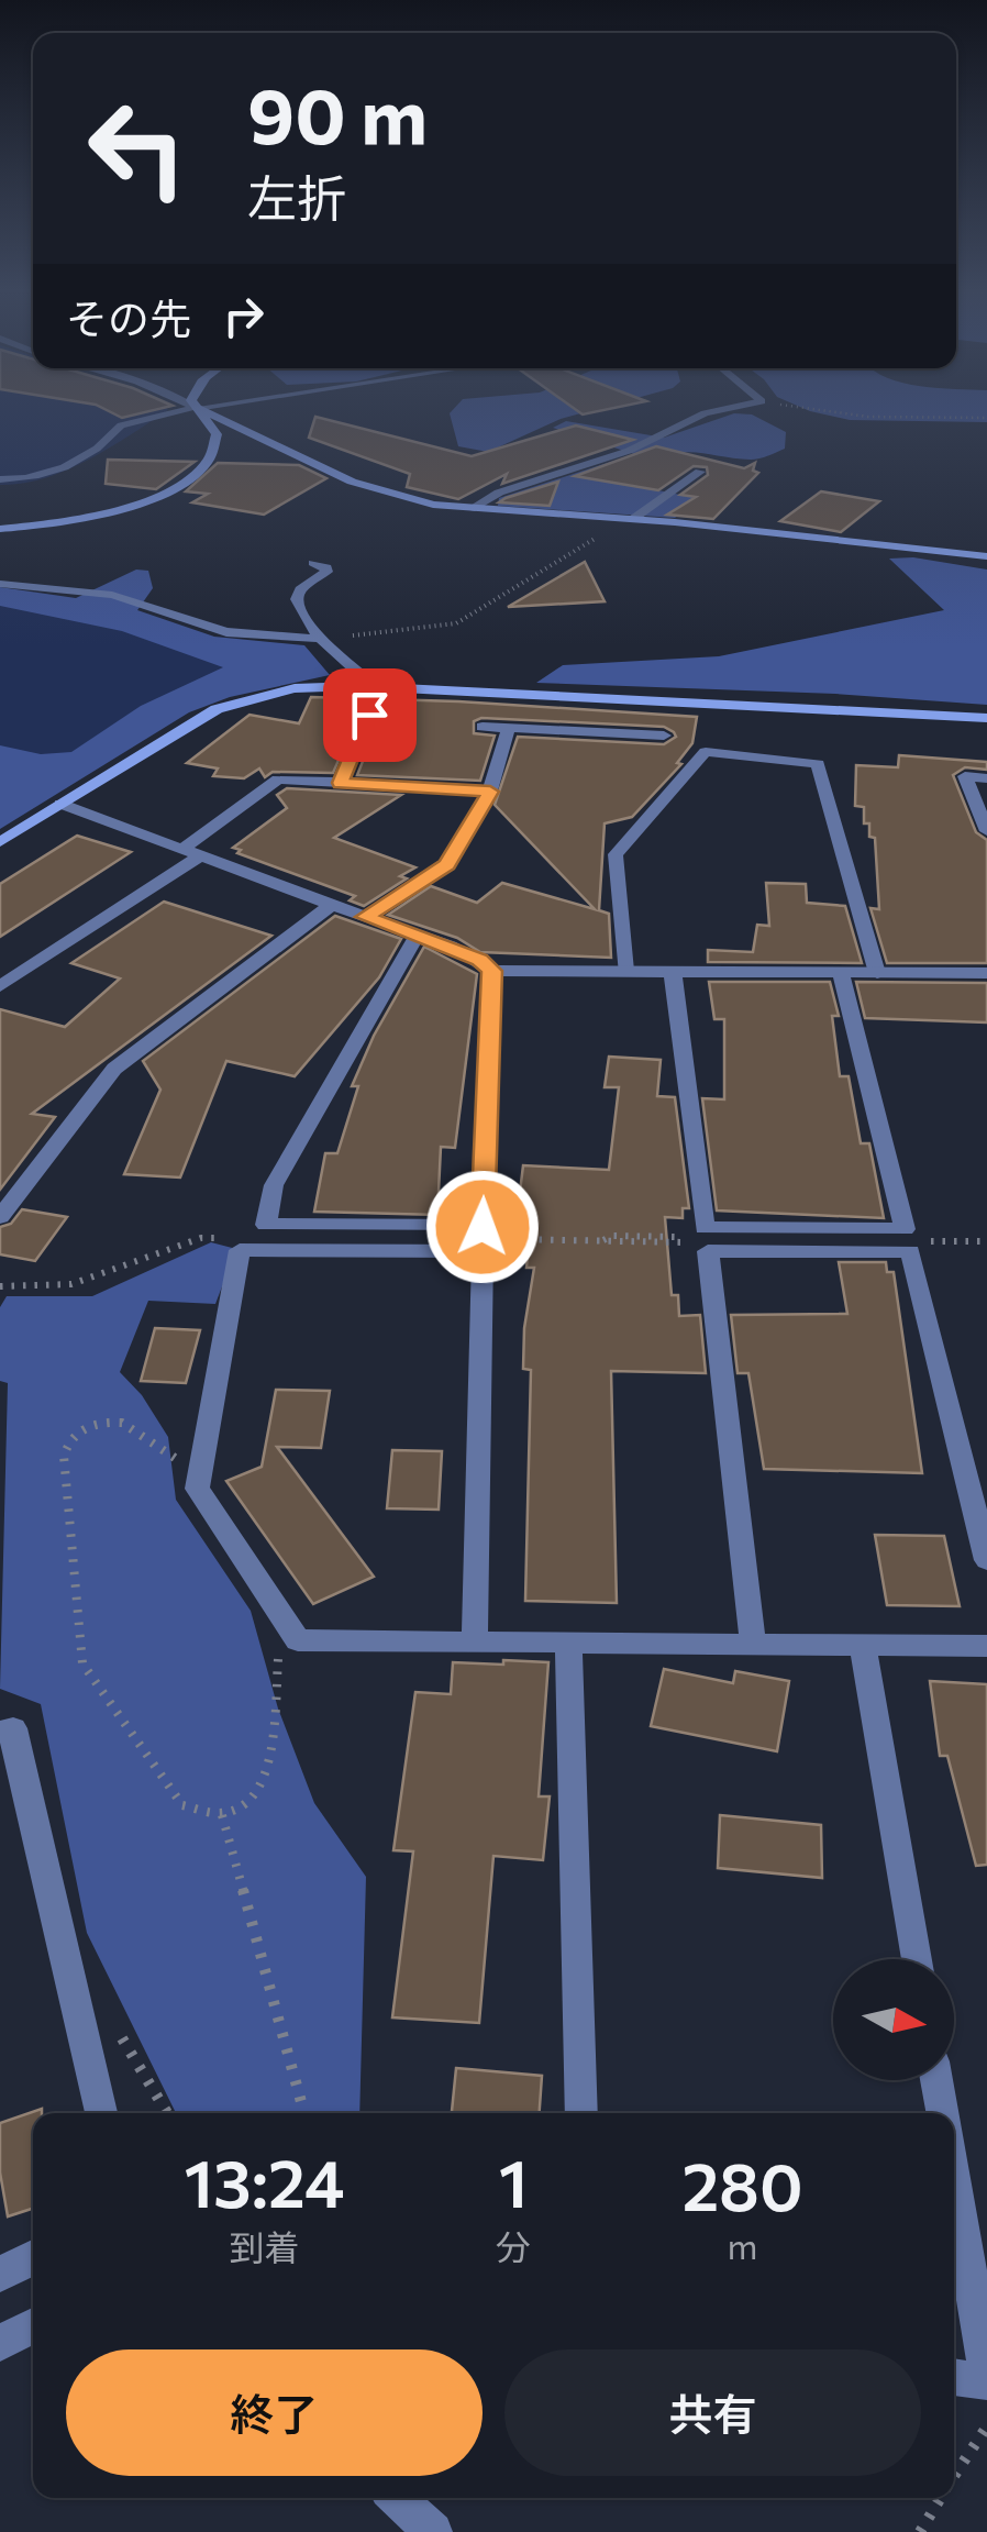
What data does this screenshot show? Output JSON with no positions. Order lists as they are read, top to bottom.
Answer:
{
  "north": "right",
  "page": {
    "turn": ["90 m", "左折"],
    "then": "その先",
    "eta": [
      "13:24",
      "到着",
      "1",
      "分",
      "280",
      "m"
    ],
    "buttons": ["終了", "共有"]
  }
}
